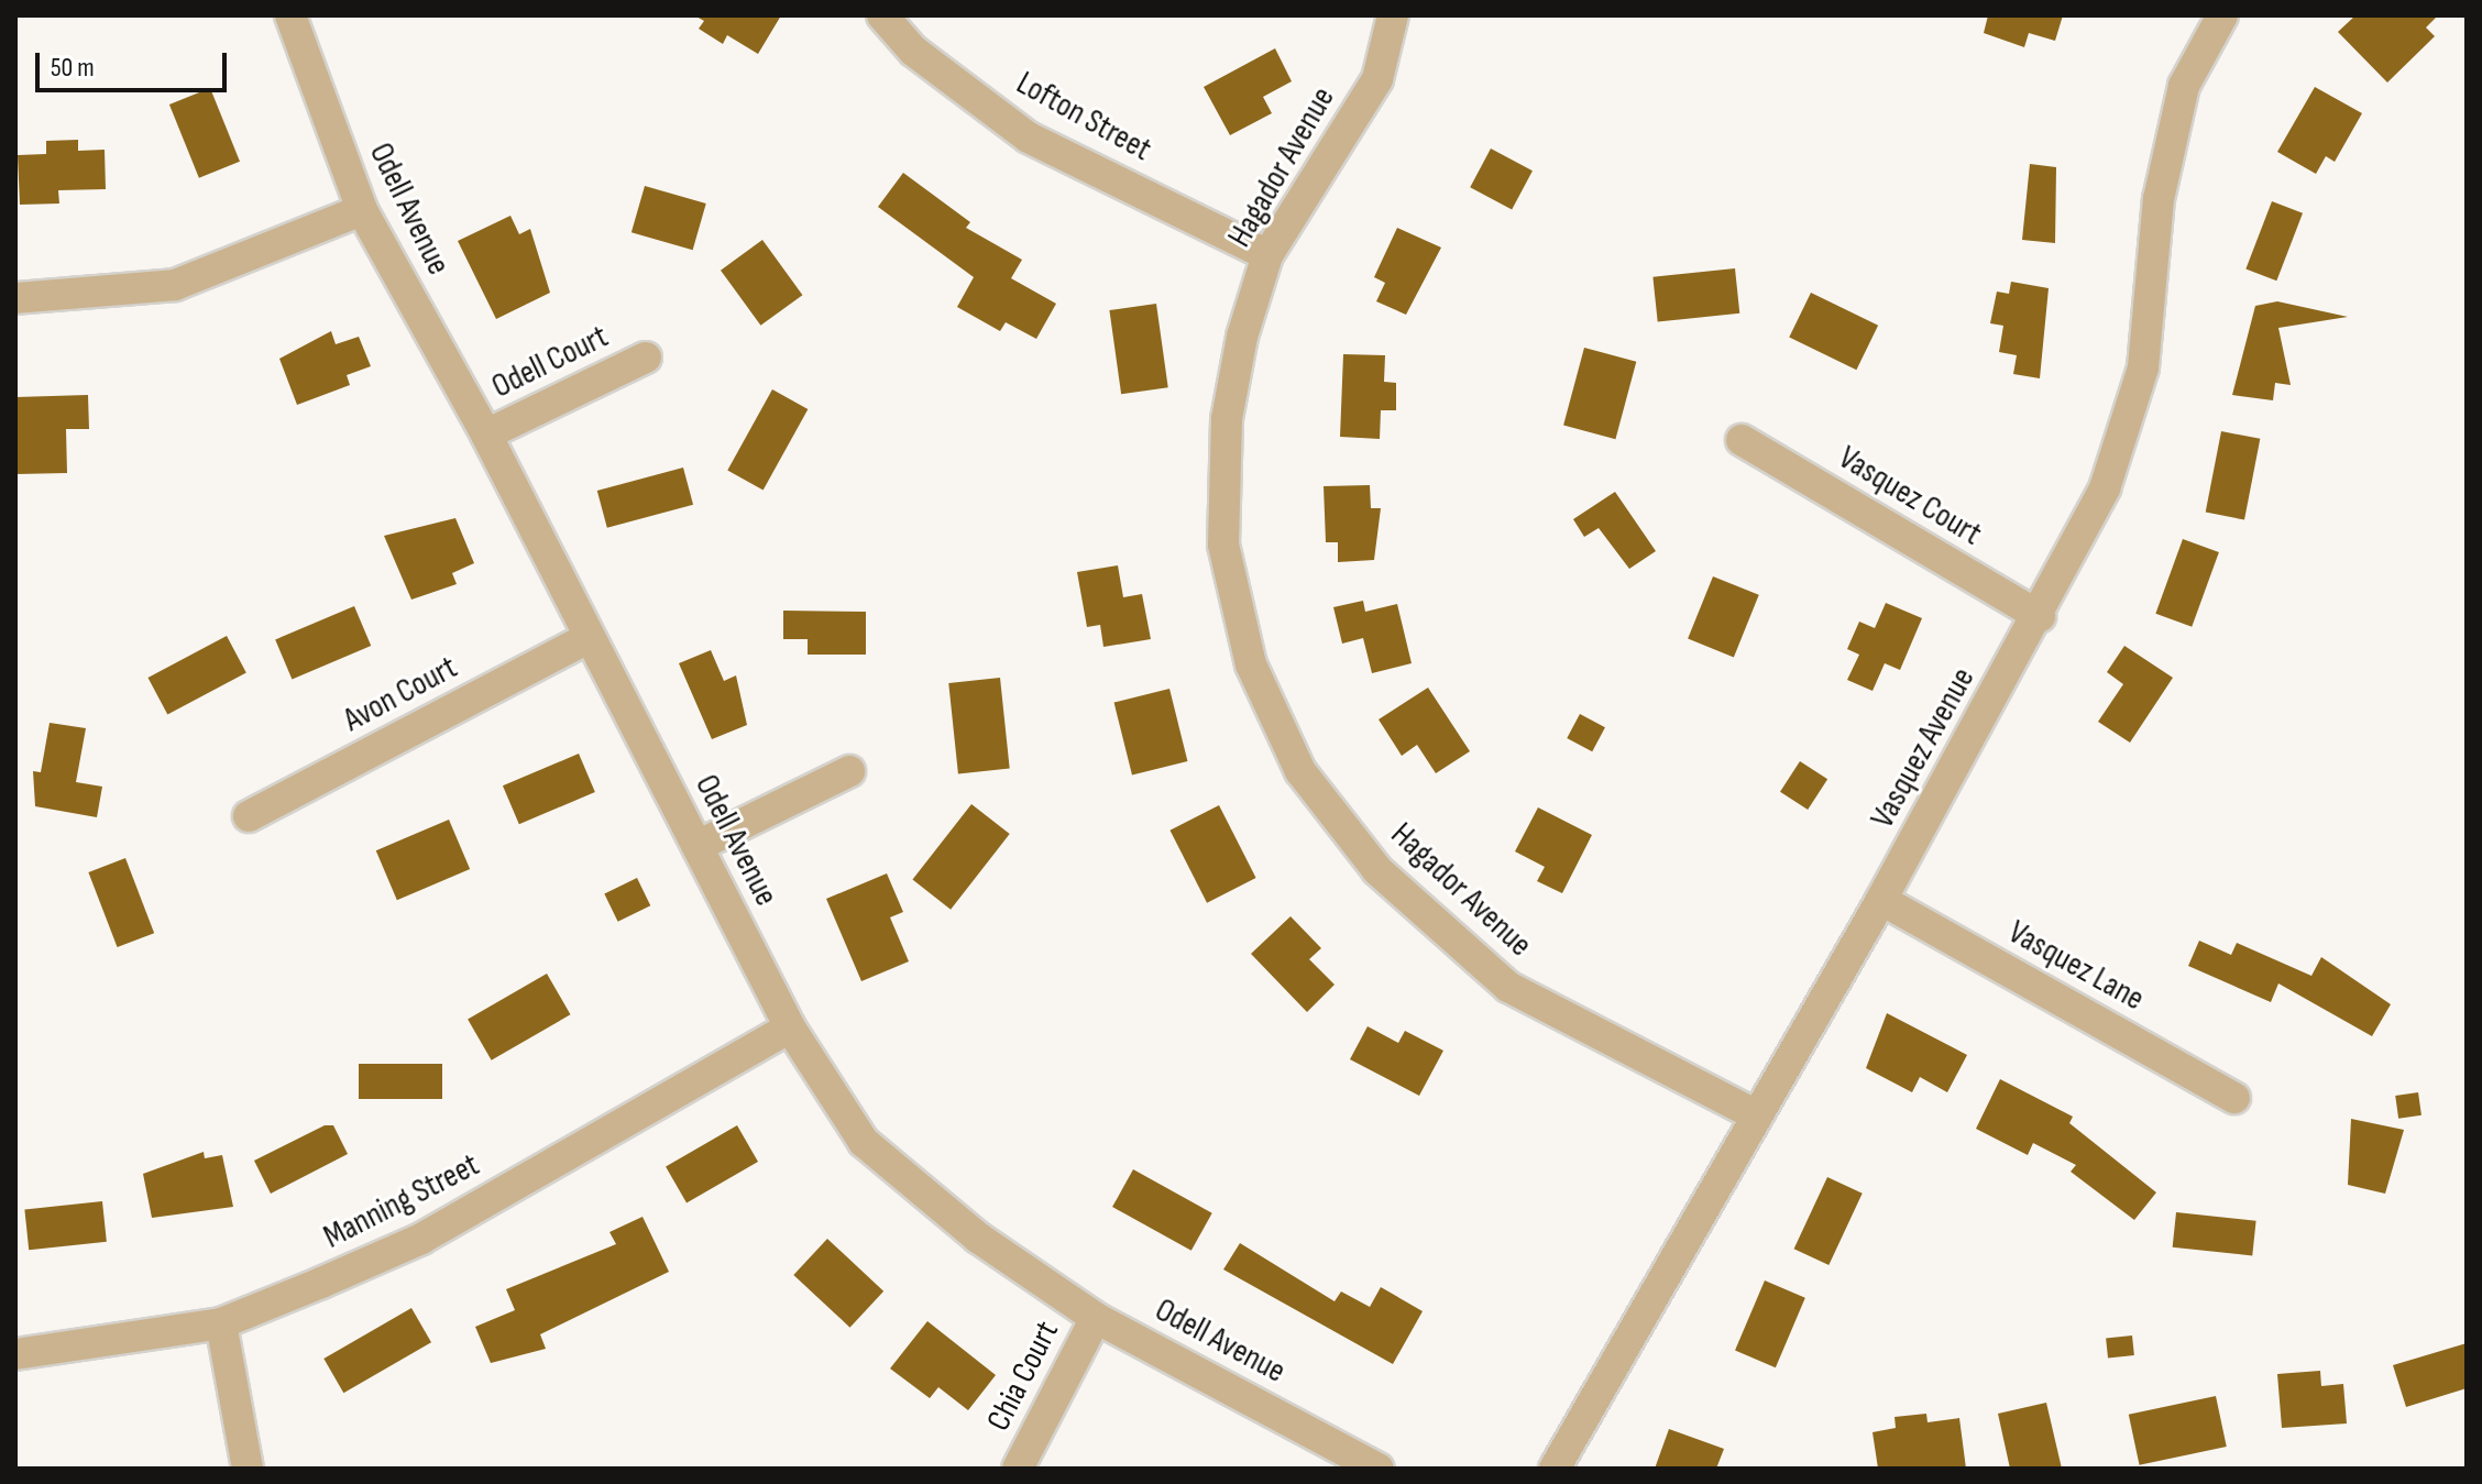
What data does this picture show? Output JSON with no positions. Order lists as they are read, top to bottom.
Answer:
{
  "streets": {
    "street": [
      "Lofton Street",
      "Hagador Avenue",
      "Odell Avenue",
      "Odell Court",
      "Vasquez Court",
      "Avon Court",
      "Vasquez Avenue",
      "Vasquez Lane",
      "Manning Street",
      "Chia Court"
    ]
  },
  "crossings": [
    ["Lofton Street", "Hagador Avenue"],
    ["Hagador Avenue", "Vasquez Avenue"],
    ["Odell Avenue", "Odell Court"],
    ["Odell Avenue", "Avon Court"],
    ["Odell Avenue", "Manning Street"],
    ["Odell Avenue", "Chia Court"],
    ["Vasquez Court", "Vasquez Avenue"],
    ["Vasquez Avenue", "Vasquez Lane"]
  ],
  "scale_bar": "50 m"
}
